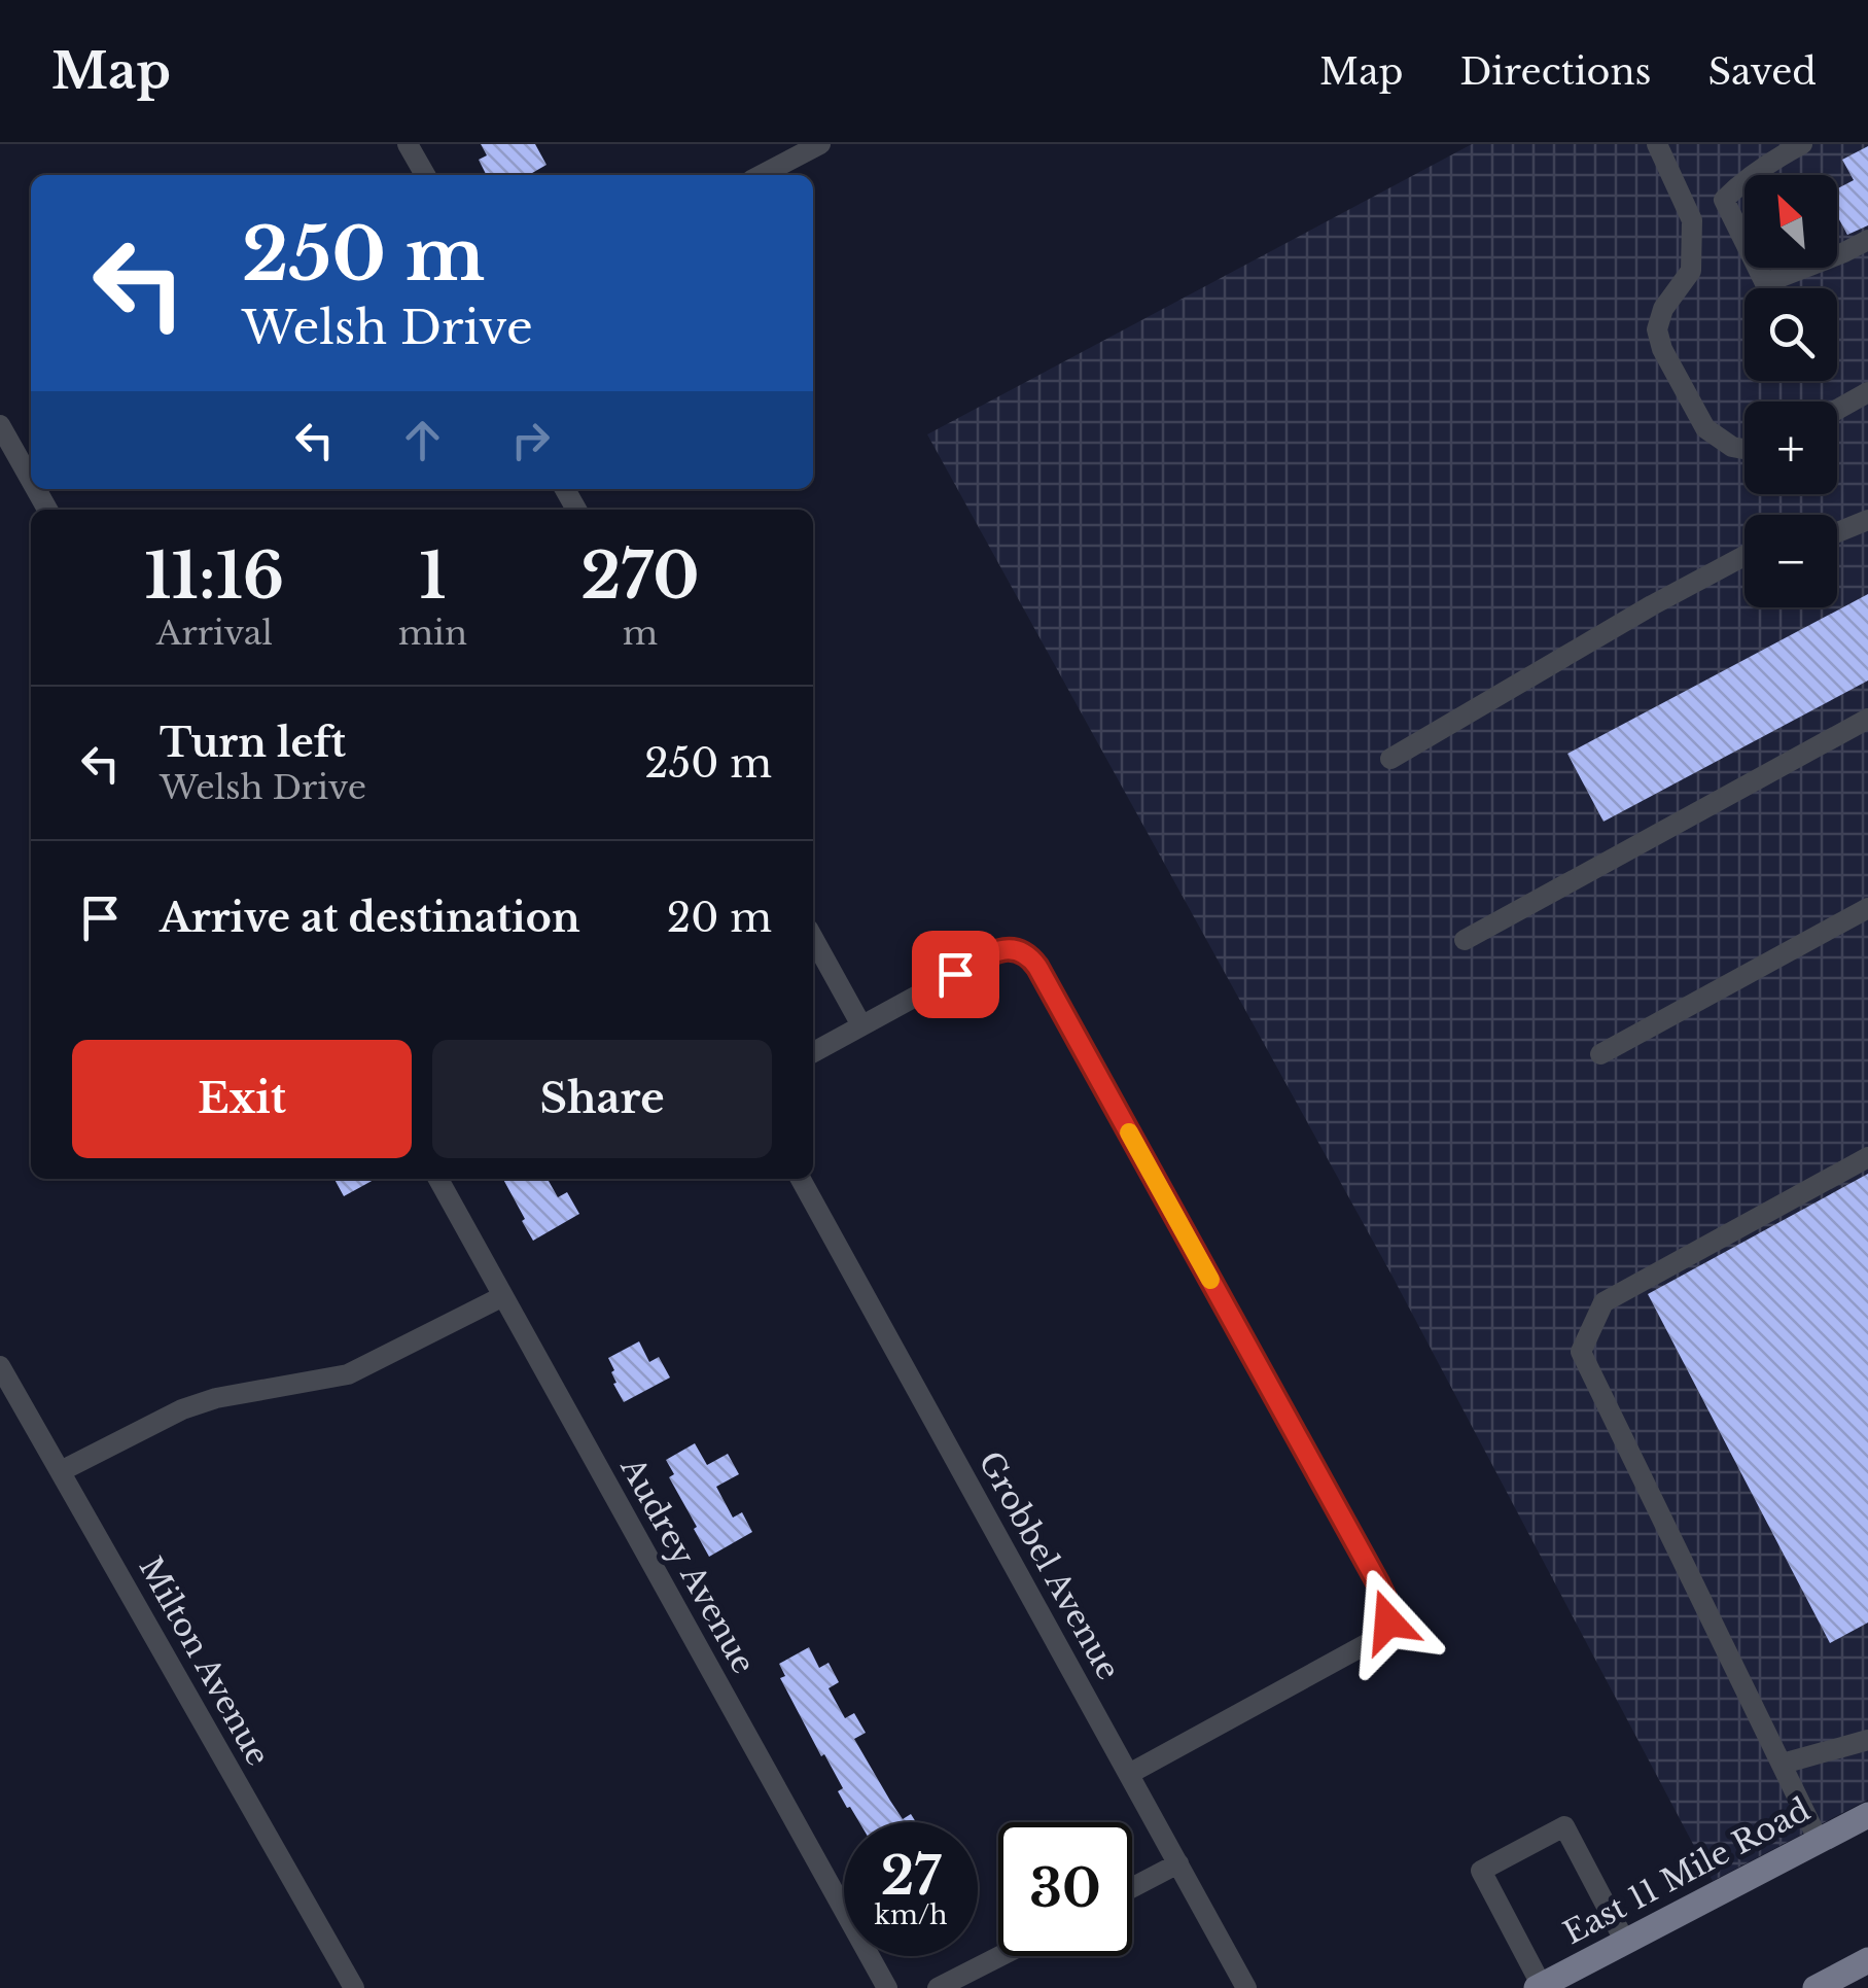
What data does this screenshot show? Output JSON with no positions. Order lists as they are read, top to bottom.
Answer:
{
  "streets": {
    "main road": ["East 11 Mile Road"],
    "street": ["Audrey Avenue", "Grobbel Avenue", "Milton Avenue"]
  },
  "north": "top left",
  "page": {
    "header": "Map",
    "nav": ["Map", "Directions", "Saved"],
    "map_buttons": ["+", "−"],
    "turn": ["250 m", "Welsh Drive"],
    "eta": [
      "11:16",
      "Arrival",
      "1",
      "min",
      "270",
      "m"
    ],
    "list": [
      {
        "name": "Turn left",
        "note": "Welsh Drive",
        "value": "250 m"
      },
      {
        "name": "Arrive at destination",
        "value": "20 m"
      }
    ],
    "buttons": ["Exit", "Share"],
    "speed": "27 km/h",
    "limit": "30"
  }
}
